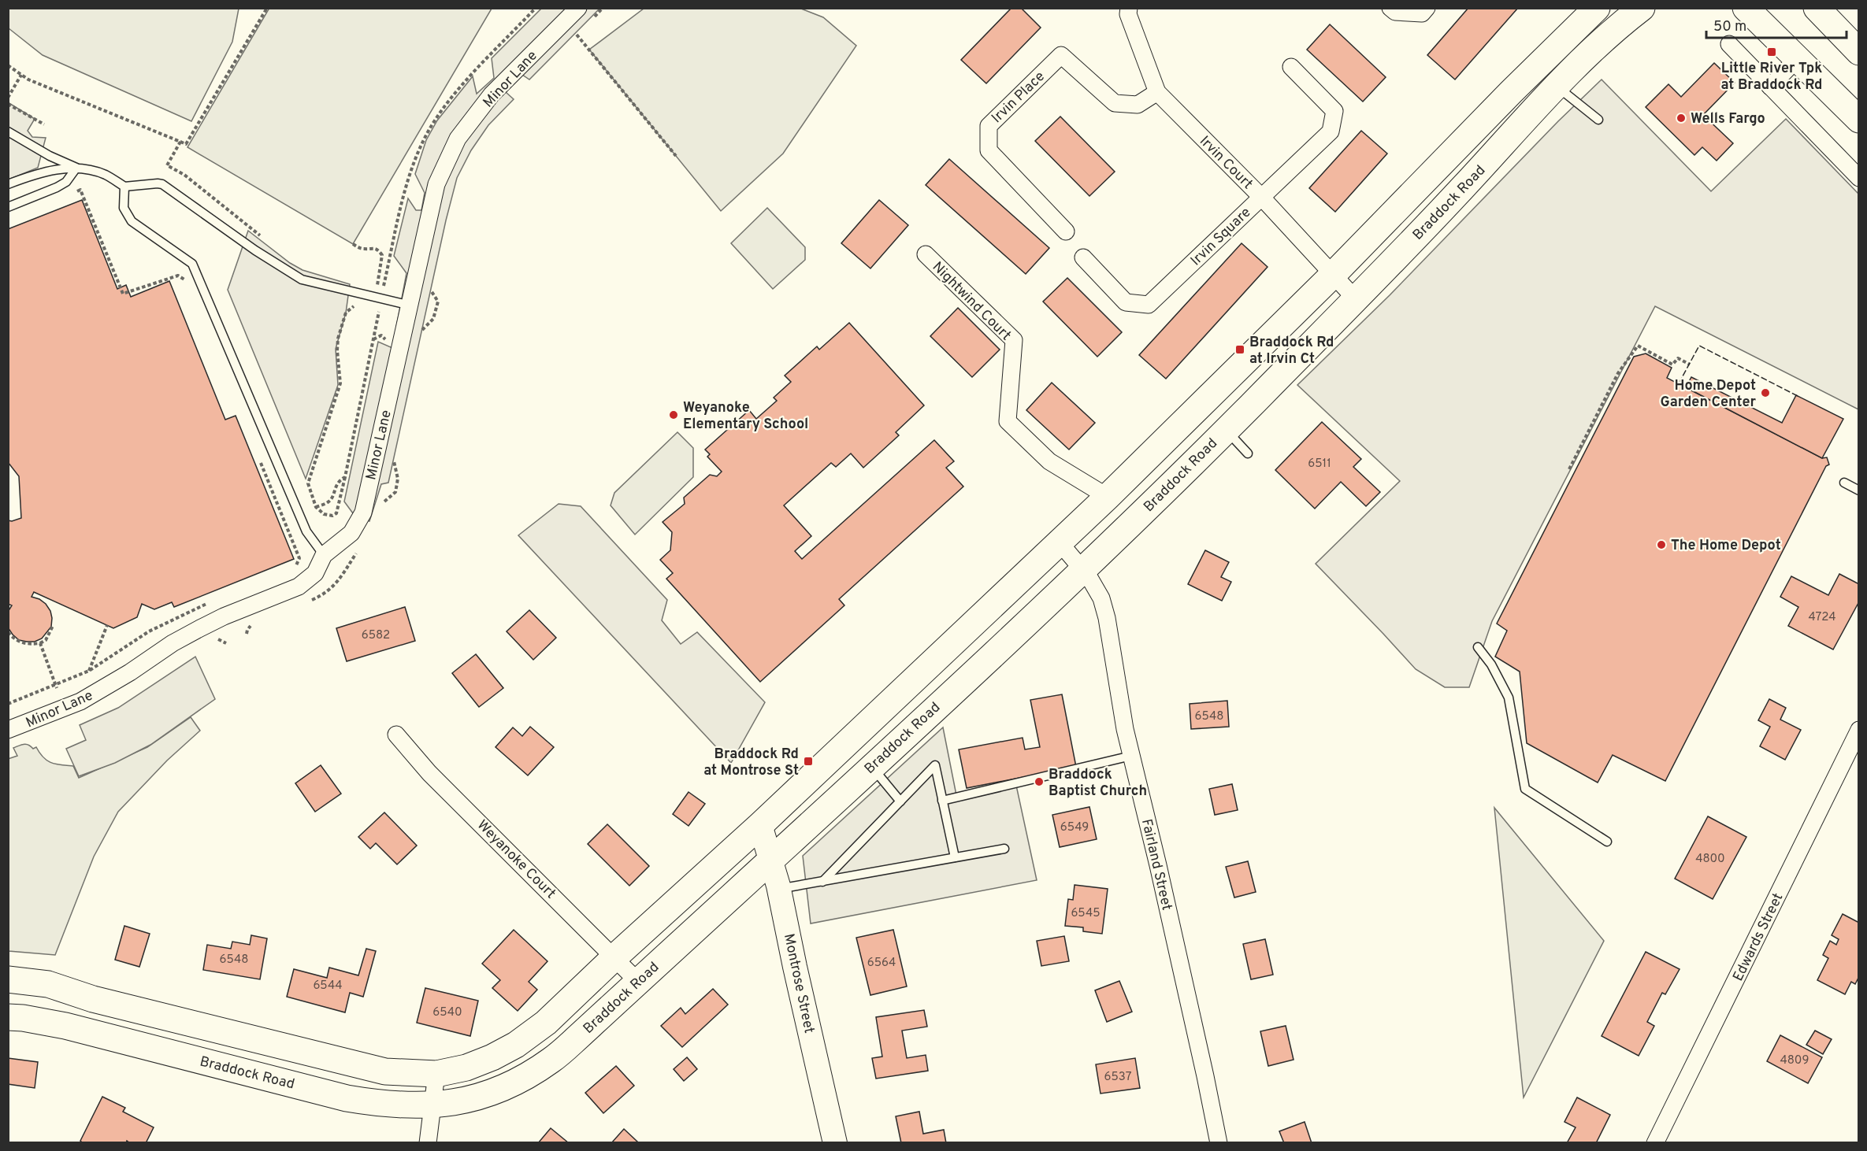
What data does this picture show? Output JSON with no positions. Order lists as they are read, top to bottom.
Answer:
{
  "streets": {
    "main road": ["Braddock Road"],
    "street": [
      "Minor Lane",
      "Irvin Place",
      "Irvin Court",
      "Irvin Square",
      "Nightwind Court",
      "Weyanoke Court",
      "Fairland Street",
      "Edwards Street",
      "Montrose Street"
    ]
  },
  "crossings": [
    ["Irvin Place", "Irvin Court"],
    ["Irvin Court", "Braddock Road"],
    ["Irvin Court", "Irvin Square"],
    ["Braddock Road", "Weyanoke Court"],
    ["Braddock Road", "Fairland Street"],
    ["Braddock Road", "Montrose Street"]
  ],
  "places": {
    "transit": ["Little River Tpk at Braddock Rd", "Braddock Rd at Irvin Ct", "Braddock Rd at Montrose St"],
    "other": [
      "Wells Fargo",
      "Home Depot Garden Center",
      "Weyanoke Elementary School",
      "The Home Depot",
      "Braddock Baptist Church"
    ]
  },
  "house_numbers": [
    "6511",
    "4724",
    "6582",
    "6548",
    "6549",
    "4800",
    "6545",
    "6548",
    "6564",
    "6544",
    "6540",
    "4809",
    "6537"
  ],
  "scale_bar": "50 m"
}
